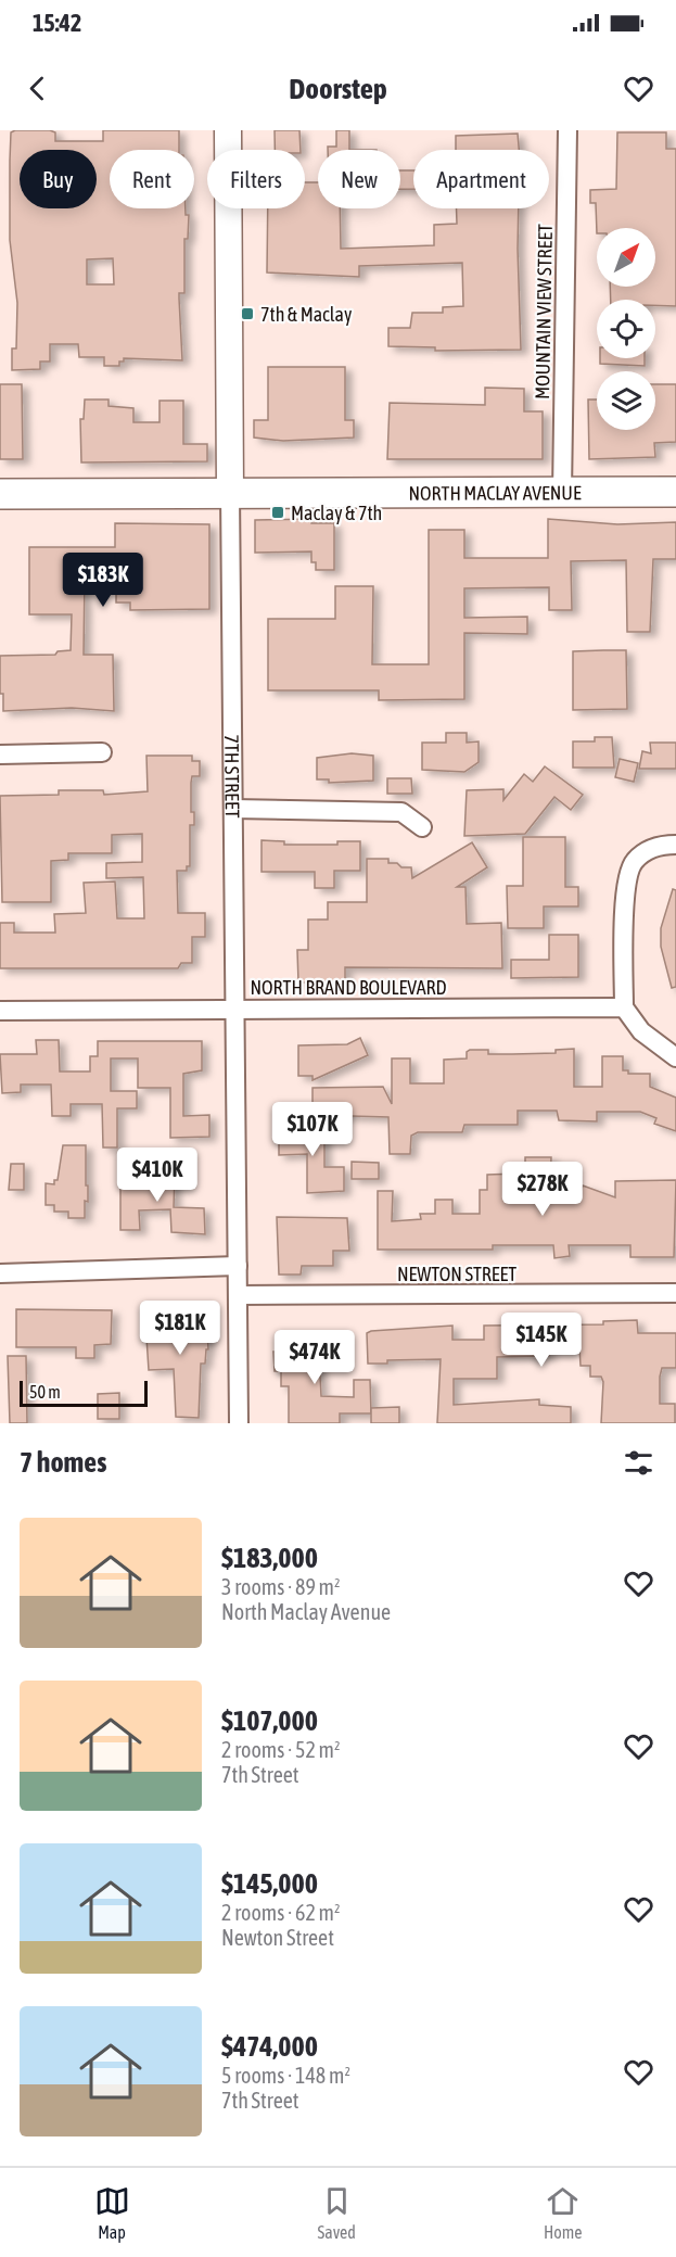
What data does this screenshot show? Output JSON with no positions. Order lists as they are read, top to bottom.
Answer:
{
  "streets": {
    "main road": ["NORTH MACLAY AVENUE"],
    "street": [
      "MOUNTAIN VIEW STREET",
      "7TH STREET",
      "NORTH BRAND BOULEVARD",
      "NEWTON STREET"
    ]
  },
  "crossings": [
    ["MOUNTAIN VIEW STREET", "NORTH MACLAY AVENUE"],
    ["NORTH MACLAY AVENUE", "7TH STREET"],
    ["7TH STREET", "NORTH BRAND BOULEVARD"],
    ["7TH STREET", "NEWTON STREET"]
  ],
  "places": {
    "transit": ["7th & Maclay", "Maclay & 7th"]
  },
  "scale_bar": "50 m",
  "north": "top right",
  "page": {
    "status": "15:42",
    "header": "Doorstep",
    "chip": [
      "Buy",
      "Rent",
      "Filters",
      "New",
      "Apartment"
    ],
    "price": [
      "$183K",
      "$107K",
      "$410K",
      "$278K",
      "$181K",
      "$145K",
      "$474K"
    ],
    "scale": "50 m",
    "heading": "7 homes",
    "list": [
      {
        "name": "$183,000",
        "note": "3 rooms · 89 m² · North Maclay Avenue"
      },
      {
        "name": "$107,000",
        "note": "2 rooms · 52 m² · 7th Street"
      },
      {
        "name": "$145,000",
        "note": "2 rooms · 62 m² · Newton Street"
      },
      {
        "name": "$474,000",
        "note": "5 rooms · 148 m² · 7th Street"
      }
    ],
    "tabs": ["Map", "Saved", "Home"]
  }
}
